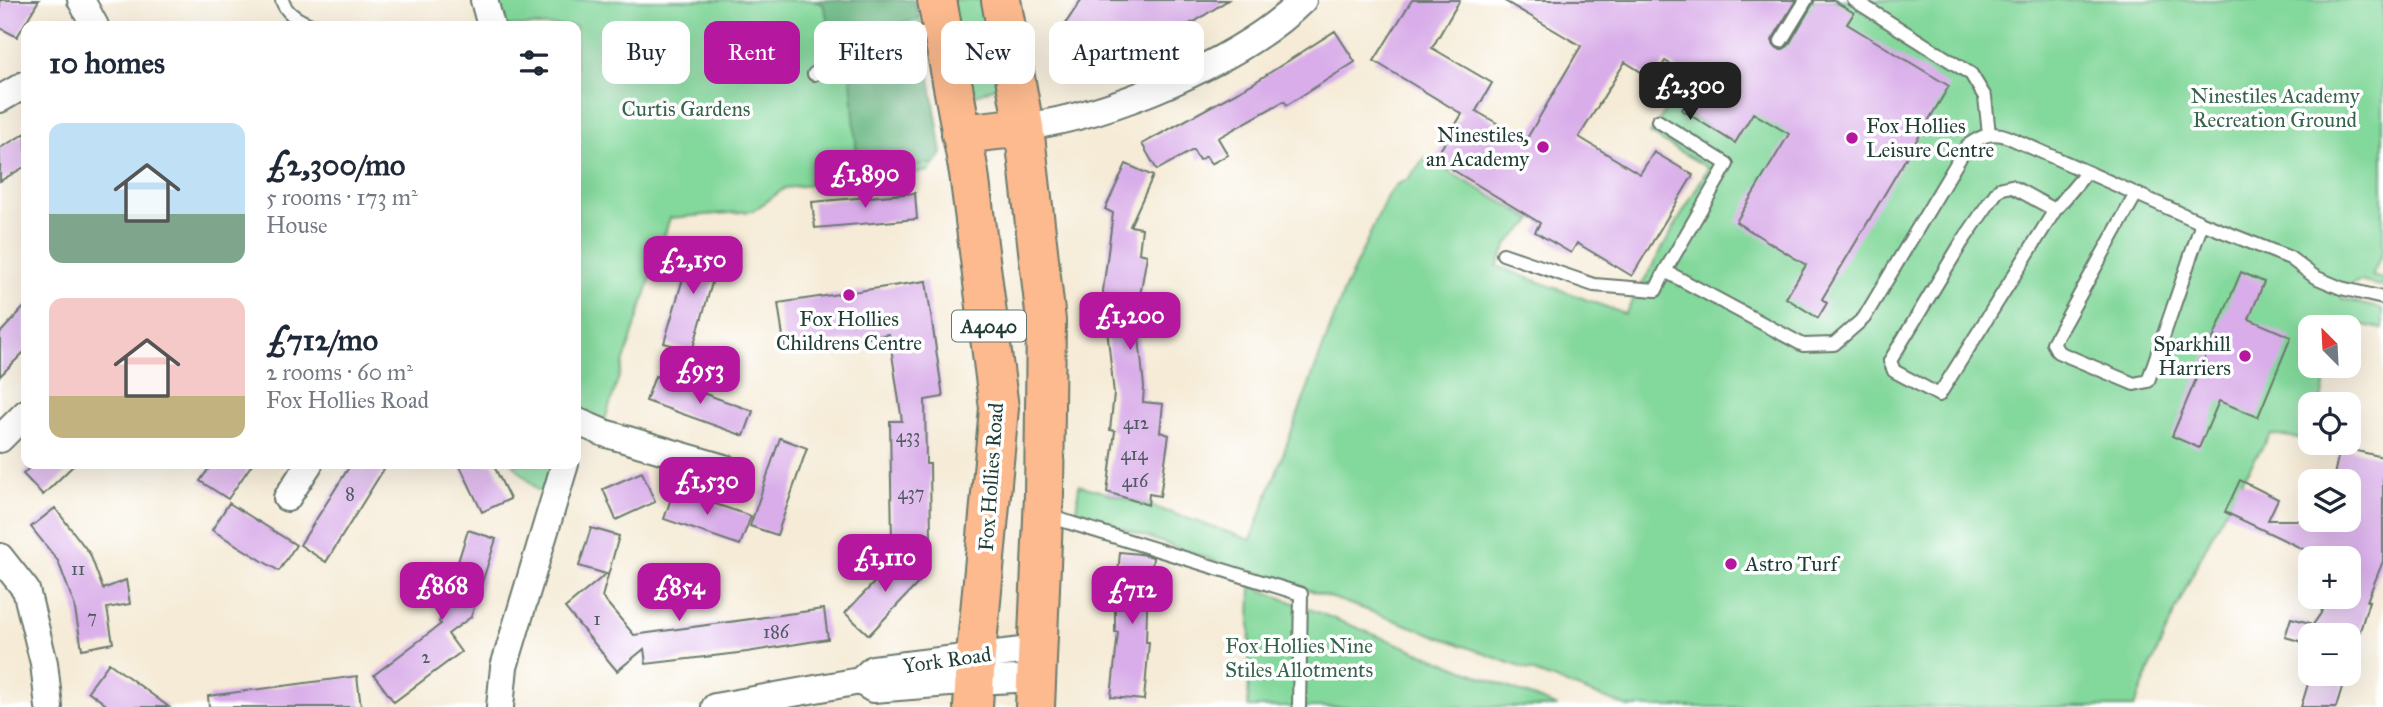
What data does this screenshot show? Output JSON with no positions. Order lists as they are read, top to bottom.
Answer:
{
  "streets": {
    "main road": ["A4040", "Fox Hollies Road"],
    "street": ["York Road"]
  },
  "crossings": [
    ["A4040", "York Road"],
    ["Fox Hollies Road", "York Road"]
  ],
  "parks": ["Ninestiles Academy Recreation Ground", "Curtis Gardens", "Fox Hollies Nine Stiles Allotments"],
  "places": [
    "Fox Hollies Leisure Centre",
    "Ninestiles, an Academy",
    "Fox Hollies Childrens Centre",
    "Sparkhill Harriers",
    "Astro Turf"
  ],
  "house_numbers": [
    "412",
    "433",
    "414",
    "416",
    "437",
    "8",
    "11",
    "7",
    "1",
    "186",
    "2"
  ],
  "north": "top left",
  "page": {
    "chip": [
      "Buy",
      "Rent",
      "Filters",
      "New",
      "Apartment"
    ],
    "heading": "10 homes",
    "price": [
      "£2,300",
      "£1,890",
      "£2,150",
      "£1,200",
      "£953",
      "£1,530",
      "£1,110",
      "£868",
      "£854",
      "£712"
    ],
    "list": [
      {
        "name": "£2,300/mo",
        "note": "5 rooms · 173 m² · House"
      },
      {
        "name": "£712/mo",
        "note": "2 rooms · 60 m² · Fox Hollies Road"
      }
    ],
    "map_buttons": ["+", "−"]
  }
}
